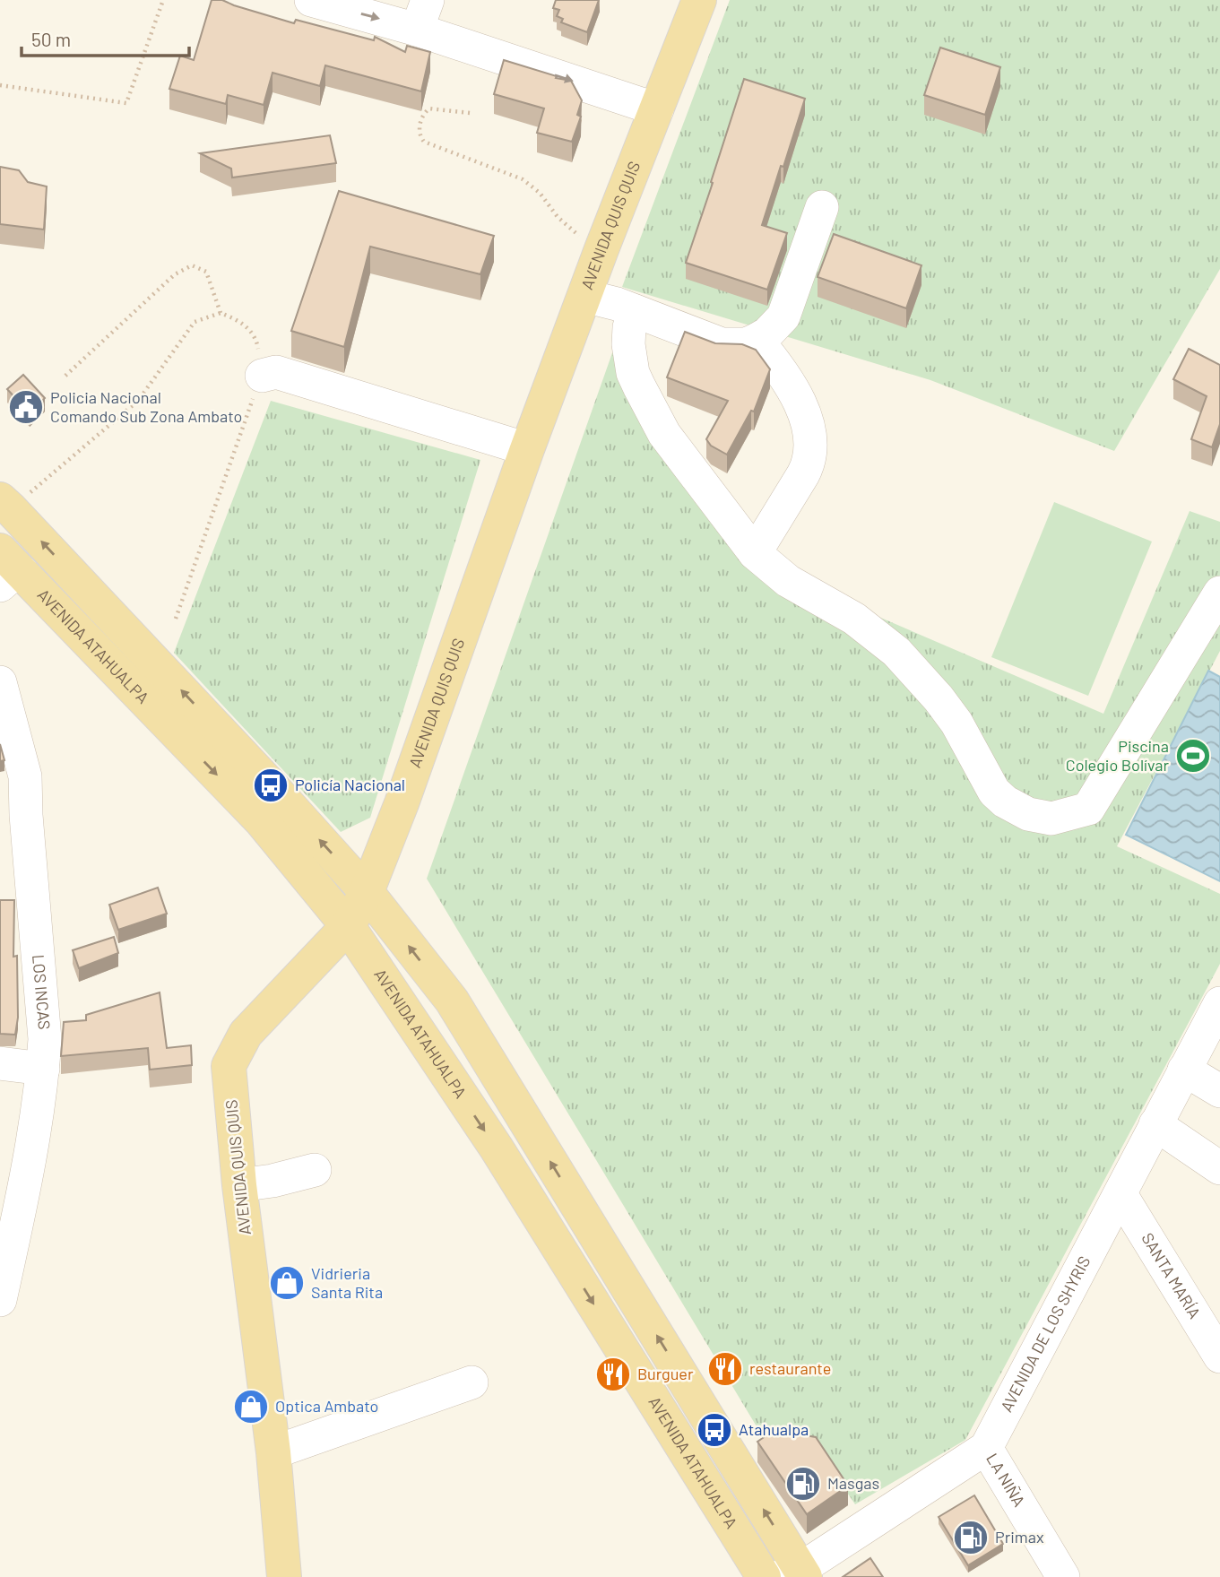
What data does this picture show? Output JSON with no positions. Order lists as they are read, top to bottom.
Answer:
{
  "streets": {
    "main road": ["AVENIDA QUIS QUIS", "AVENIDA ATAHUALPA"],
    "street": [
      "LOS INCAS",
      "SANTA MARÍA",
      "AVENIDA DE LOS SHYRIS",
      "LA NIÑA"
    ]
  },
  "crossings": [
    ["AVENIDA QUIS QUIS", "AVENIDA ATAHUALPA"],
    ["SANTA MARÍA", "AVENIDA DE LOS SHYRIS"],
    ["AVENIDA DE LOS SHYRIS", "LA NIÑA"]
  ],
  "places": {
    "public building": ["Policia Nacional Comando Sub Zona Ambato"],
    "sports": ["Piscina Colegio Bolívar"],
    "bus stop": ["Policía Nacional", "Atahualpa"],
    "shop": ["Vidrieria Santa Rita", "Optica Ambato"],
    "restaurant": ["restaurante", "Burguer"],
    "fuel station": ["Masgas", "Primax"]
  },
  "scale_bar": "50 m"
}
